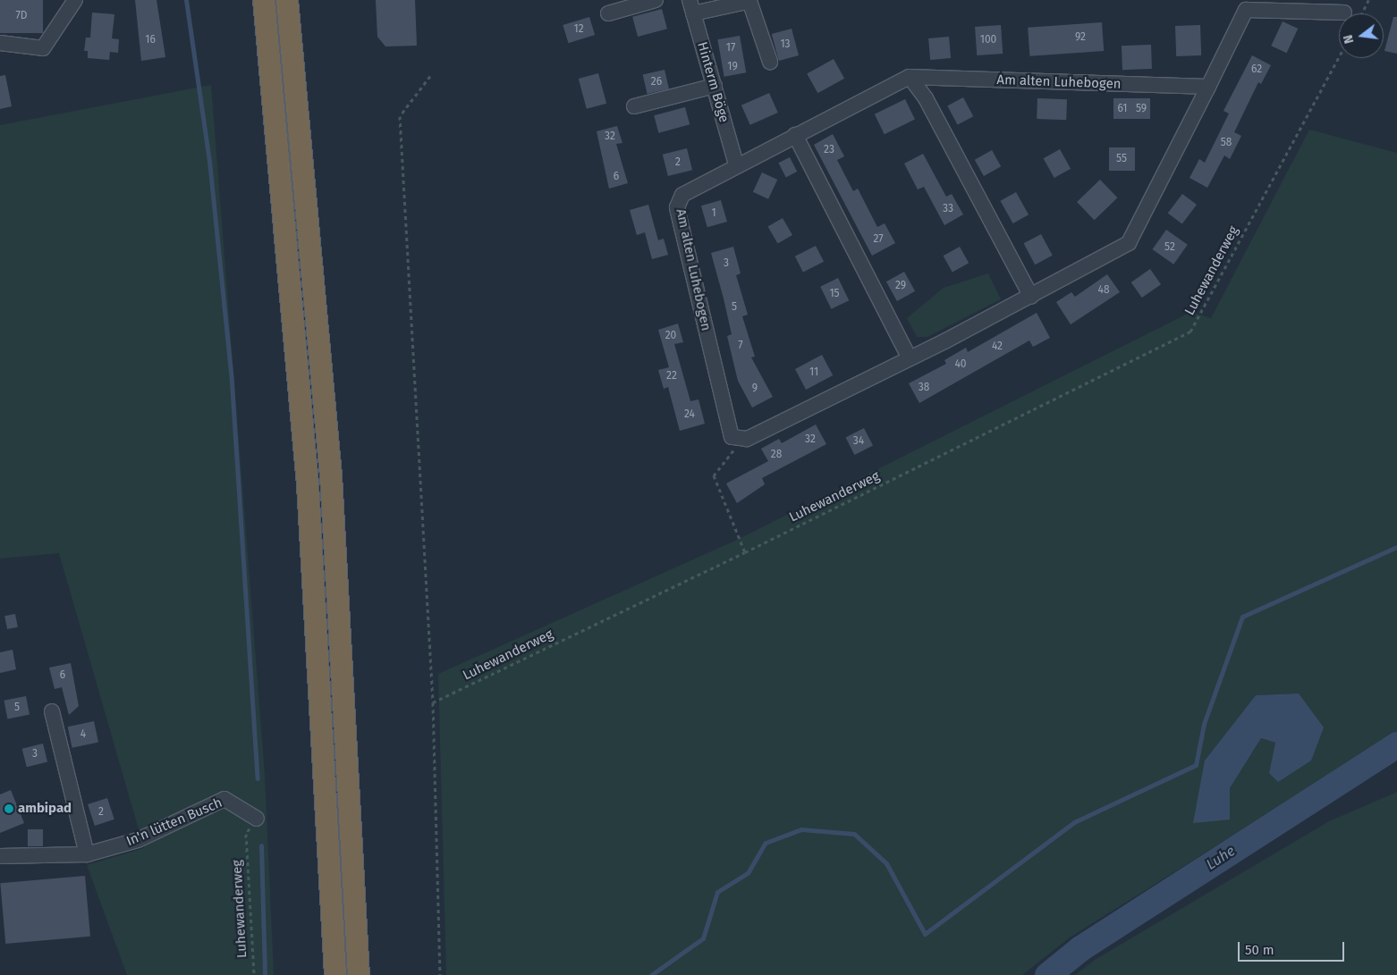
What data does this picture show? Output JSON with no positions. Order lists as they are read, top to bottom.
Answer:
{
  "streets": {
    "street": ["Hinterm Böge", "Am alten Luhebogen", "In'n lütten Busch"],
    "path": ["Luhewanderweg"]
  },
  "crossings": [
    ["Hinterm Böge", "Am alten Luhebogen"],
    ["Luhewanderweg", "In'n lütten Busch"]
  ],
  "water": ["Luhe"],
  "places": ["ambipad"],
  "house_numbers": [
    "7D",
    "12",
    "92",
    "16",
    "100",
    "13",
    "17",
    "19",
    "62",
    "26",
    "61",
    "59",
    "32",
    "58",
    "23",
    "55",
    "2",
    "6",
    "33",
    "1",
    "27",
    "52",
    "3",
    "29",
    "48",
    "15",
    "5",
    "20",
    "7",
    "42",
    "40",
    "11",
    "22",
    "38",
    "9",
    "24",
    "32",
    "34",
    "28",
    "6",
    "5",
    "4",
    "3",
    "2"
  ],
  "scale_bar": "50 m",
  "north": "left"
}
